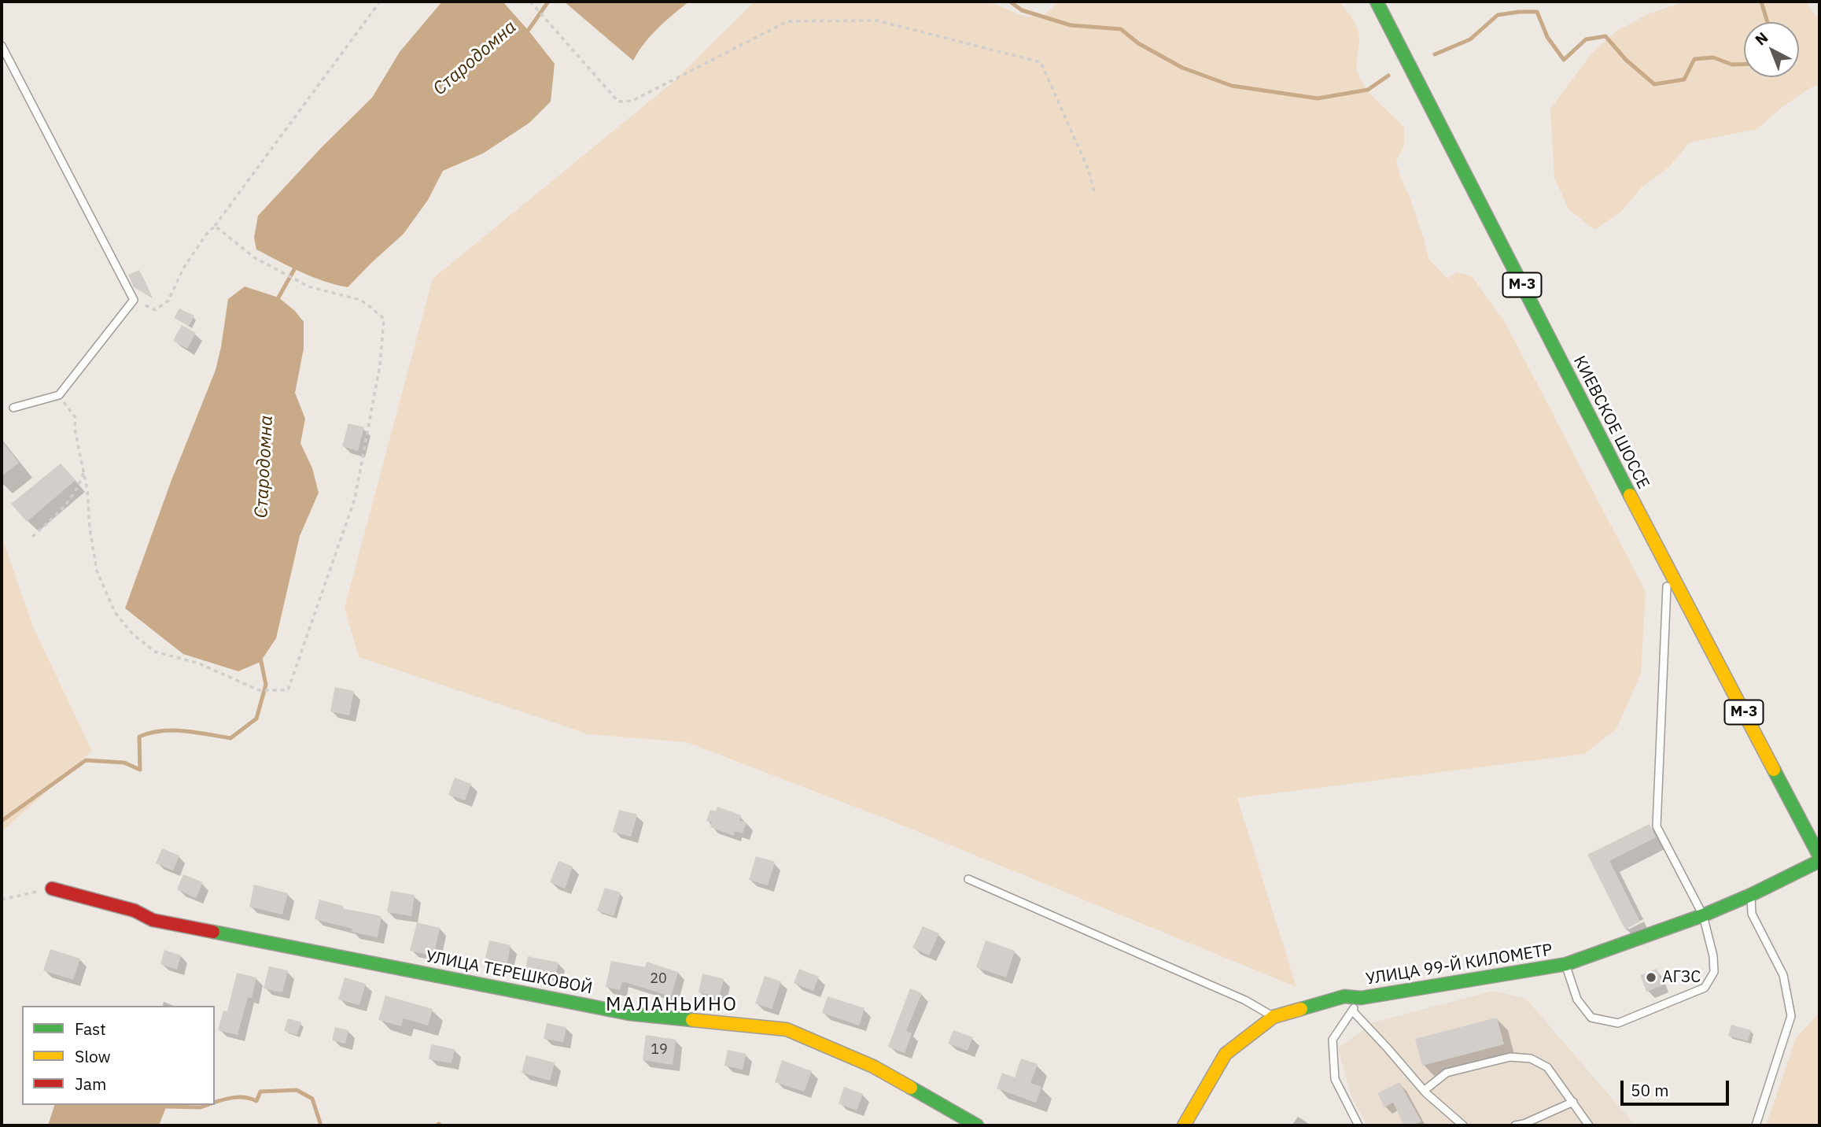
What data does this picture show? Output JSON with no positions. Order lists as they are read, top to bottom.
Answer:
{
  "streets": {
    "main road": [
      "М-3",
      "КИЕВСКОЕ ШОССЕ",
      "УЛИЦА 99-Й КИЛОМЕТР",
      "УЛИЦА ТЕРЕШКОВОЙ"
    ]
  },
  "crossings": [
    ["КИЕВСКОЕ ШОССЕ", "УЛИЦА 99-Й КИЛОМЕТР"]
  ],
  "districts": ["МАЛАНЬИНО"],
  "water": ["Стародомна"],
  "places": ["АГЗС"],
  "house_numbers": ["20", "19"],
  "legend": ["Fast", "Slow", "Jam"],
  "scale_bar": "50 m",
  "north": "top left"
}
